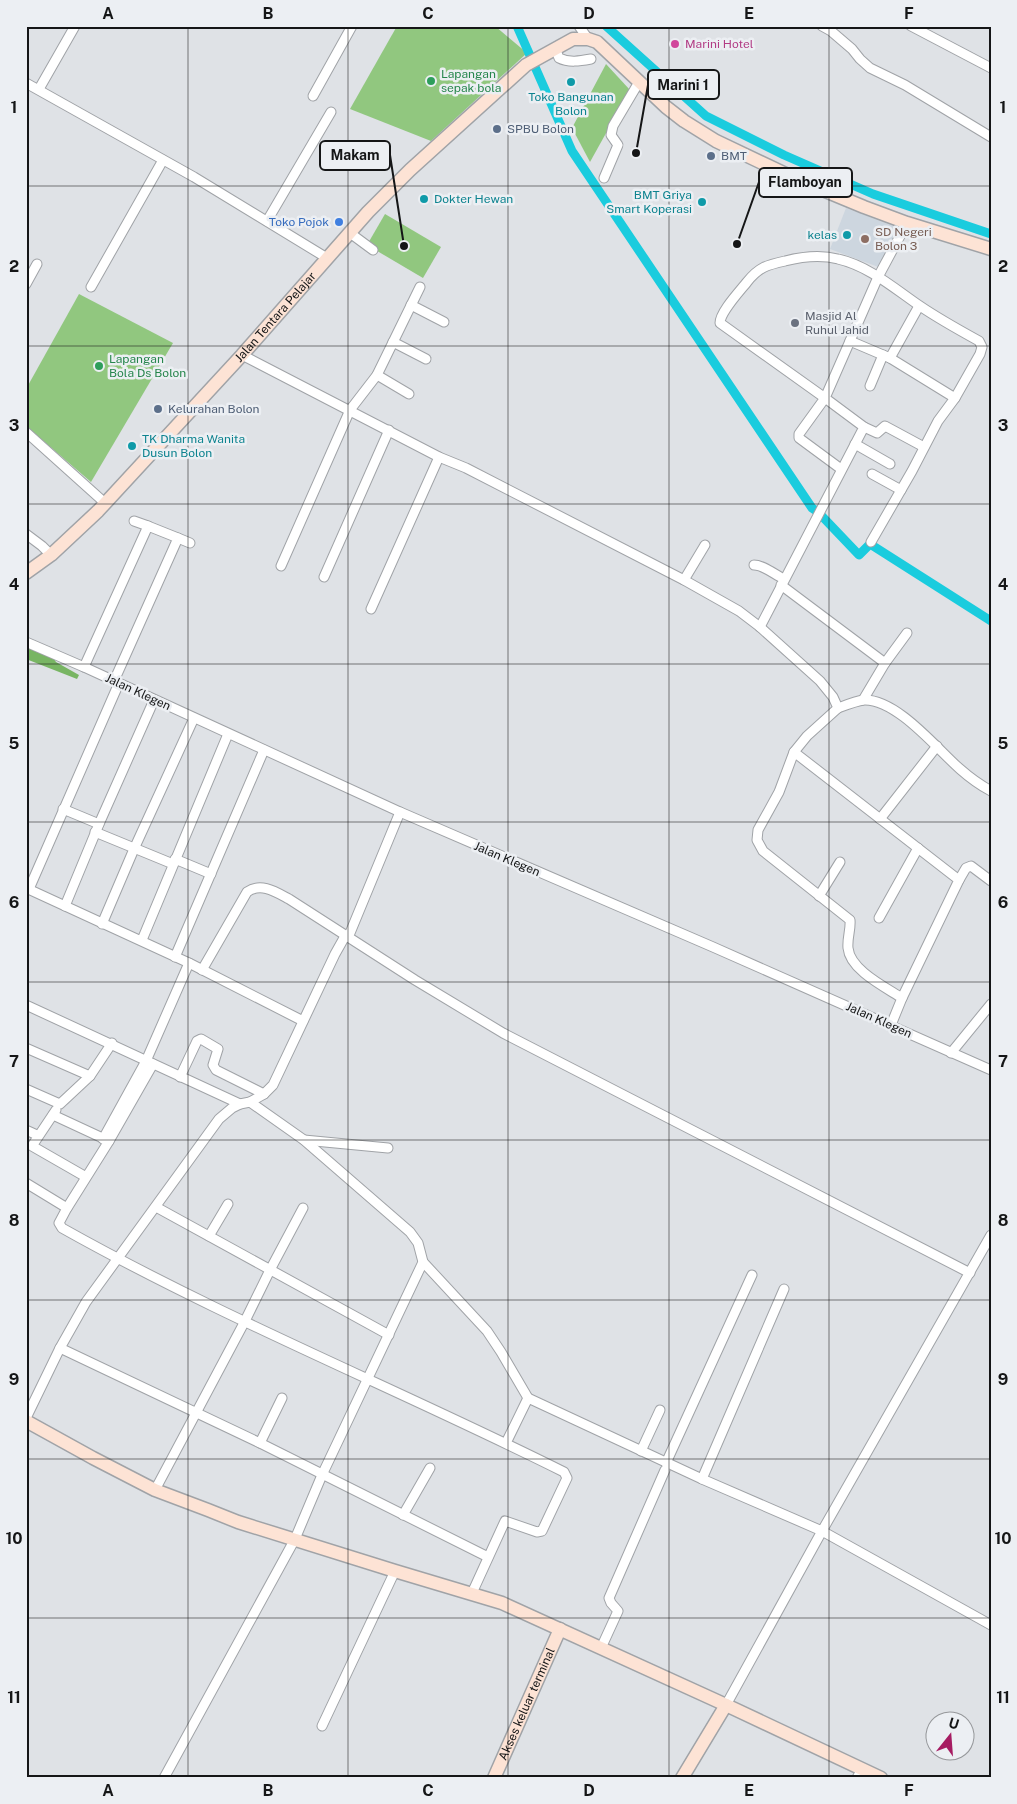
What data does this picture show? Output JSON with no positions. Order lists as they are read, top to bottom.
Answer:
{
  "streets": {
    "main road": ["Jalan Tentara Pelajar", "Akses keluar terminal"],
    "street": ["Jalan Klegen"]
  },
  "places": [
    "Marini Hotel",
    "Lapangan sepak bola",
    "Toko Bangunan Bolon",
    "SPBU Bolon",
    "Marini 1",
    "BMT",
    "Dokter Hewan",
    "BMT Griya Smart Koperasi",
    "Toko Pojok",
    "kelas",
    "SD Negeri Bolon 3",
    "Flamboyan",
    "Makam",
    "Masjid Al Ruhul Jahid",
    "Lapangan Bola Ds Bolon",
    "Kelurahan Bolon",
    "TK Dharma Wanita Dusun Bolon"
  ],
  "north": "top",
  "grid": {
    "columns": [
      "A",
      "B",
      "C",
      "D",
      "E",
      "F"
    ],
    "rows": [
      "1",
      "2",
      "3",
      "4",
      "5",
      "6",
      "7",
      "8",
      "9",
      "10",
      "11"
    ]
  }
}
